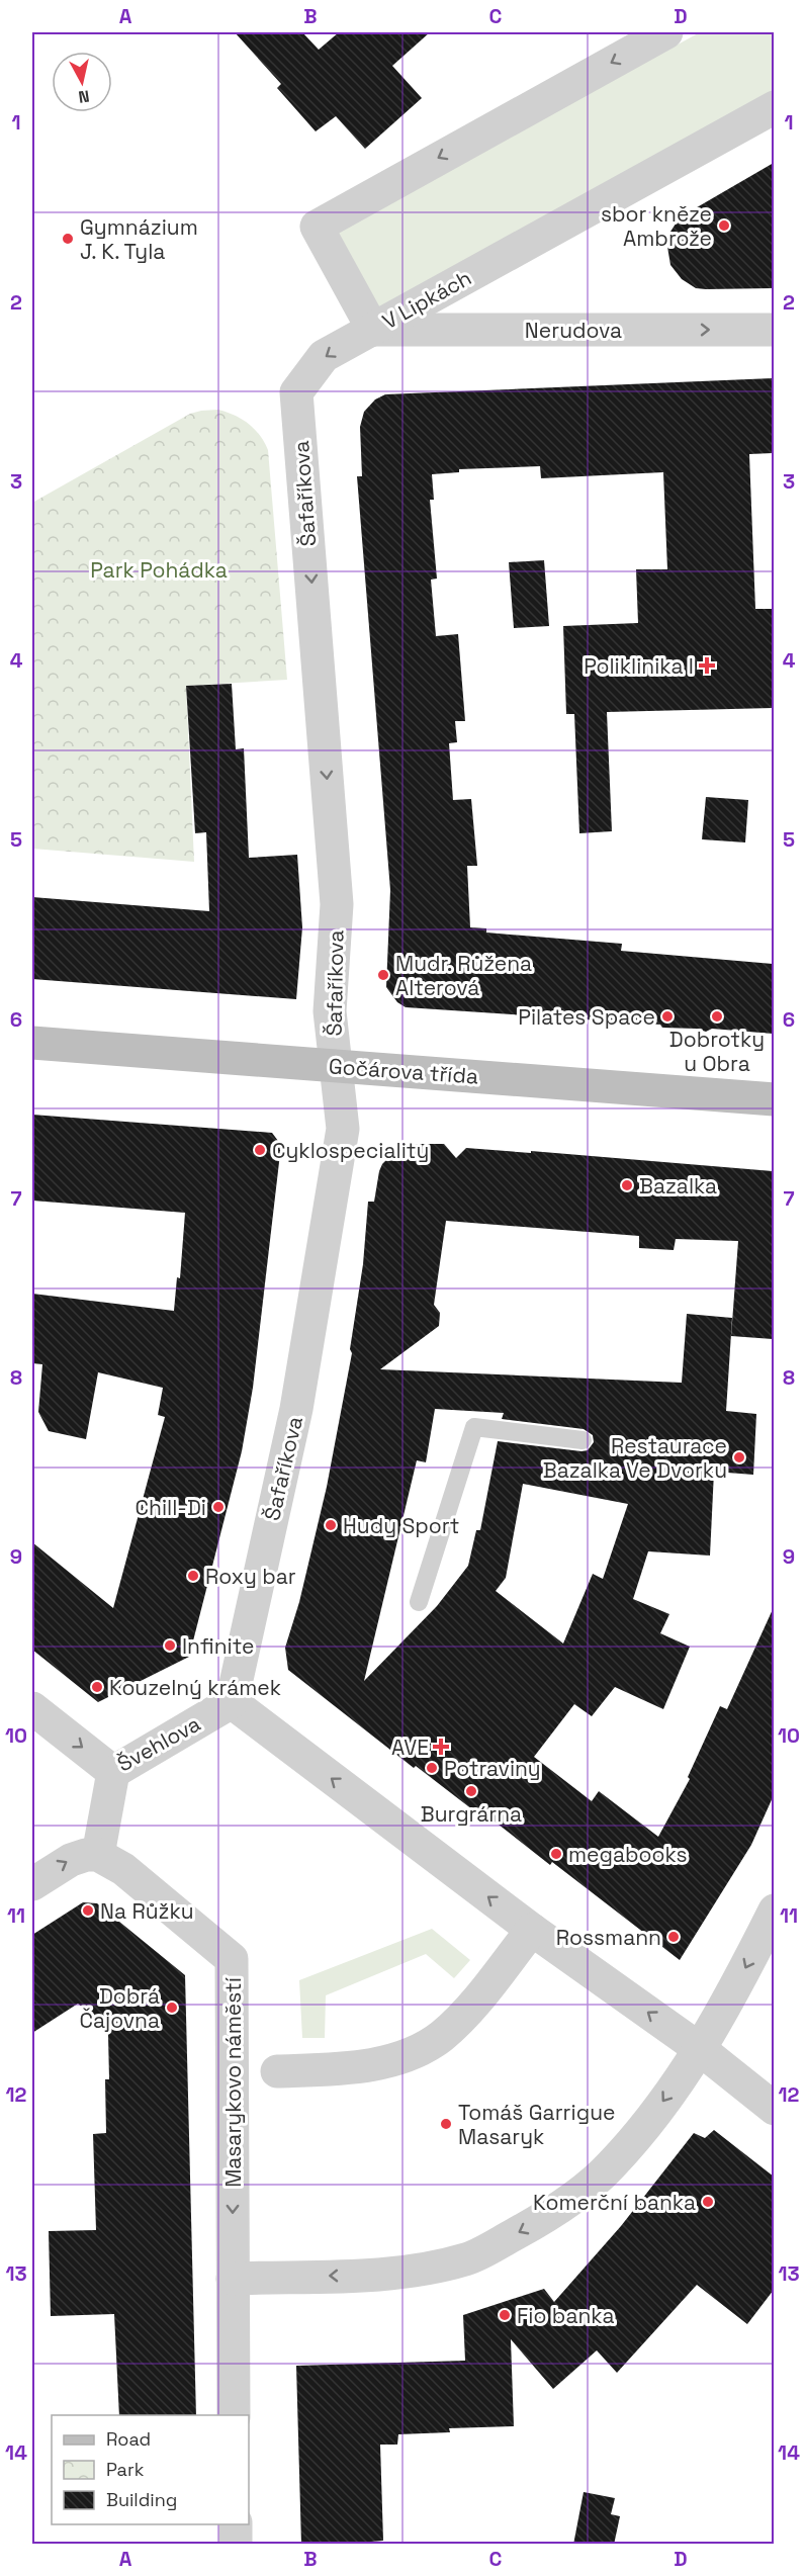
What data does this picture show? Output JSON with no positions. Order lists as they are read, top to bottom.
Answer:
{
  "streets": {
    "street": [
      "V Lipkách",
      "Nerudova",
      "Šafaříkova",
      "Gočárova třída",
      "Švehlova",
      "Masarykovo náměstí"
    ]
  },
  "crossings": [
    ["V Lipkách", "Nerudova"],
    ["V Lipkách", "Šafaříkova"],
    ["Nerudova", "Šafaříkova"],
    ["Šafaříkova", "Gočárova třída"],
    ["Šafaříkova", "Švehlova"]
  ],
  "one_way": [
    "Nerudova",
    "Šafaříkova",
    "Švehlova",
    "Masarykovo náměstí"
  ],
  "parks": ["Park Pohádka"],
  "places": {
    "other": [
      "sbor kněze Ambrože",
      "Gymnázium J. K. Tyla",
      "Mudr. Růžena Alterová",
      "Pilates Space",
      "Dobrotky u Obra",
      "Cyklospeciality",
      "Bazalka",
      "Restaurace Bazalka Ve Dvorku",
      "Chill-Di",
      "Hudy Sport",
      "Roxy bar",
      "Infinite",
      "Kouzelný krámek",
      "Potraviny",
      "Burgrárna",
      "megabooks",
      "Na Růžku",
      "Rossmann",
      "Dobrá Čajovna",
      "Tomáš Garrigue Masaryk",
      "Komerční banka",
      "Fio banka"
    ],
    "health": ["Poliklinika I", "AVE"]
  },
  "legend": ["Road", "Park", "Building"],
  "north": "bottom",
  "grid": {
    "columns": [
      "A",
      "B",
      "C",
      "D"
    ],
    "rows": [
      "1",
      "2",
      "3",
      "4",
      "5",
      "6",
      "7",
      "8",
      "9",
      "10",
      "11",
      "12",
      "13",
      "14"
    ]
  }
}
